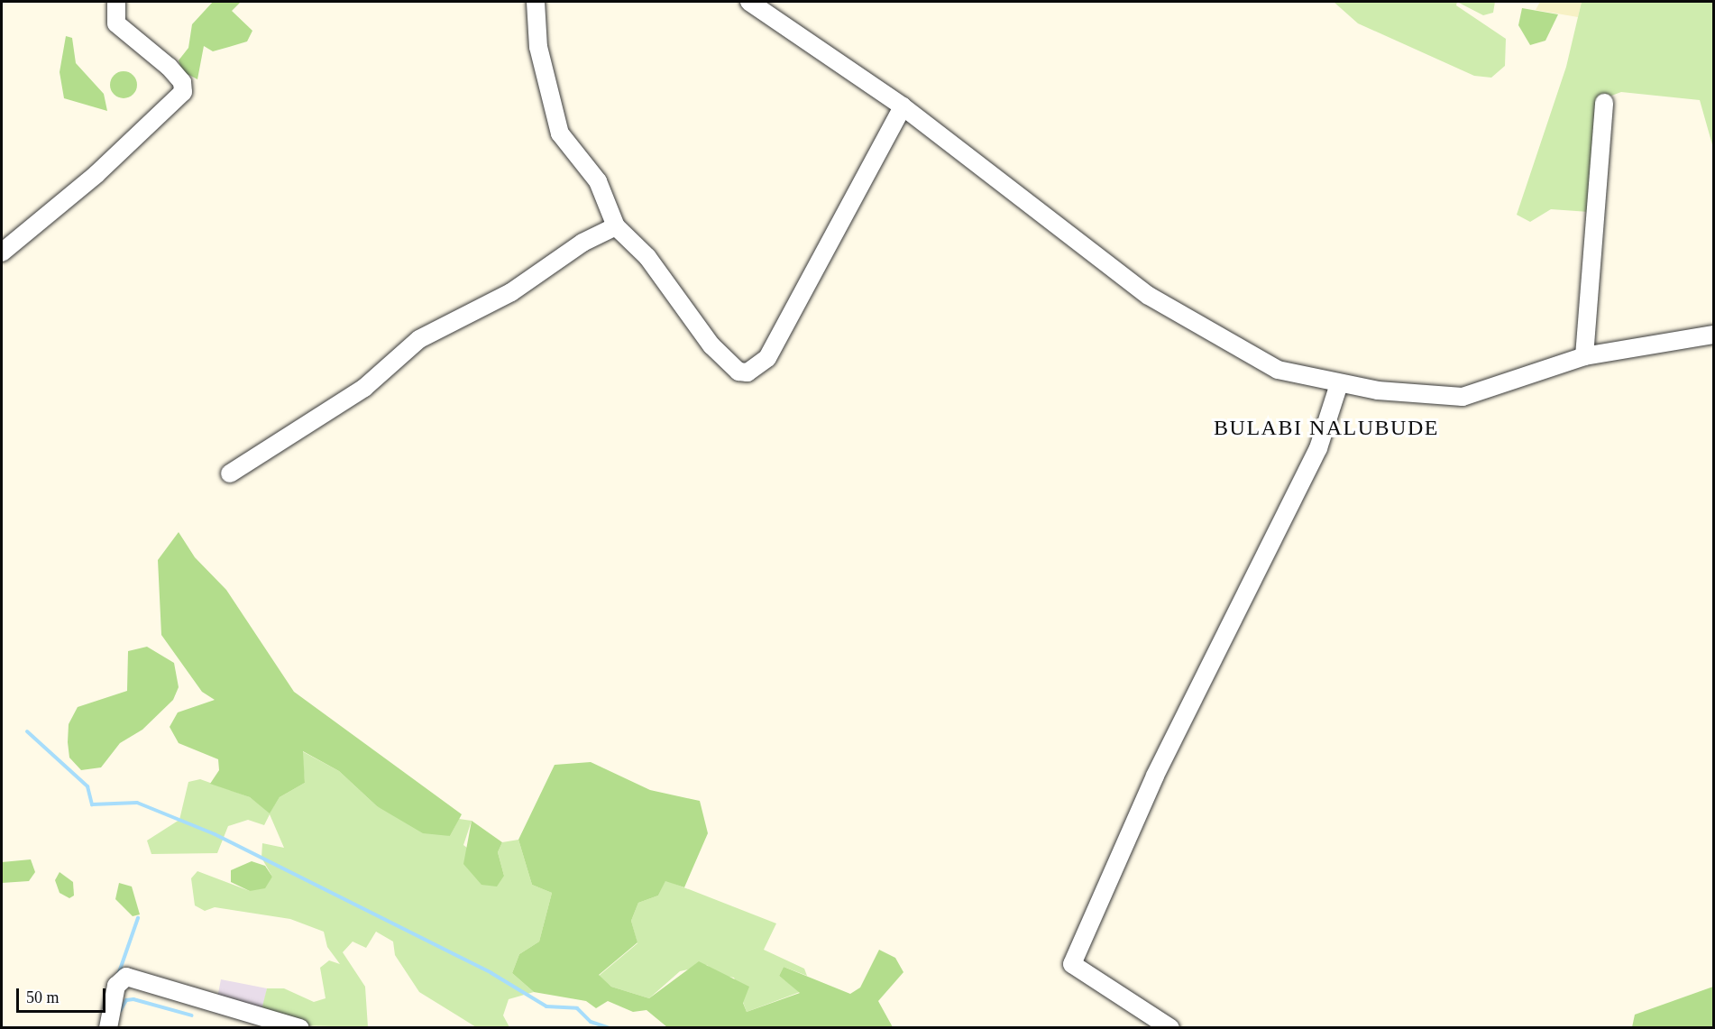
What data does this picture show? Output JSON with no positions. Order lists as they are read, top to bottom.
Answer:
{
  "districts": ["BULABI NALUBUDE"],
  "scale_bar": "50 m"
}
